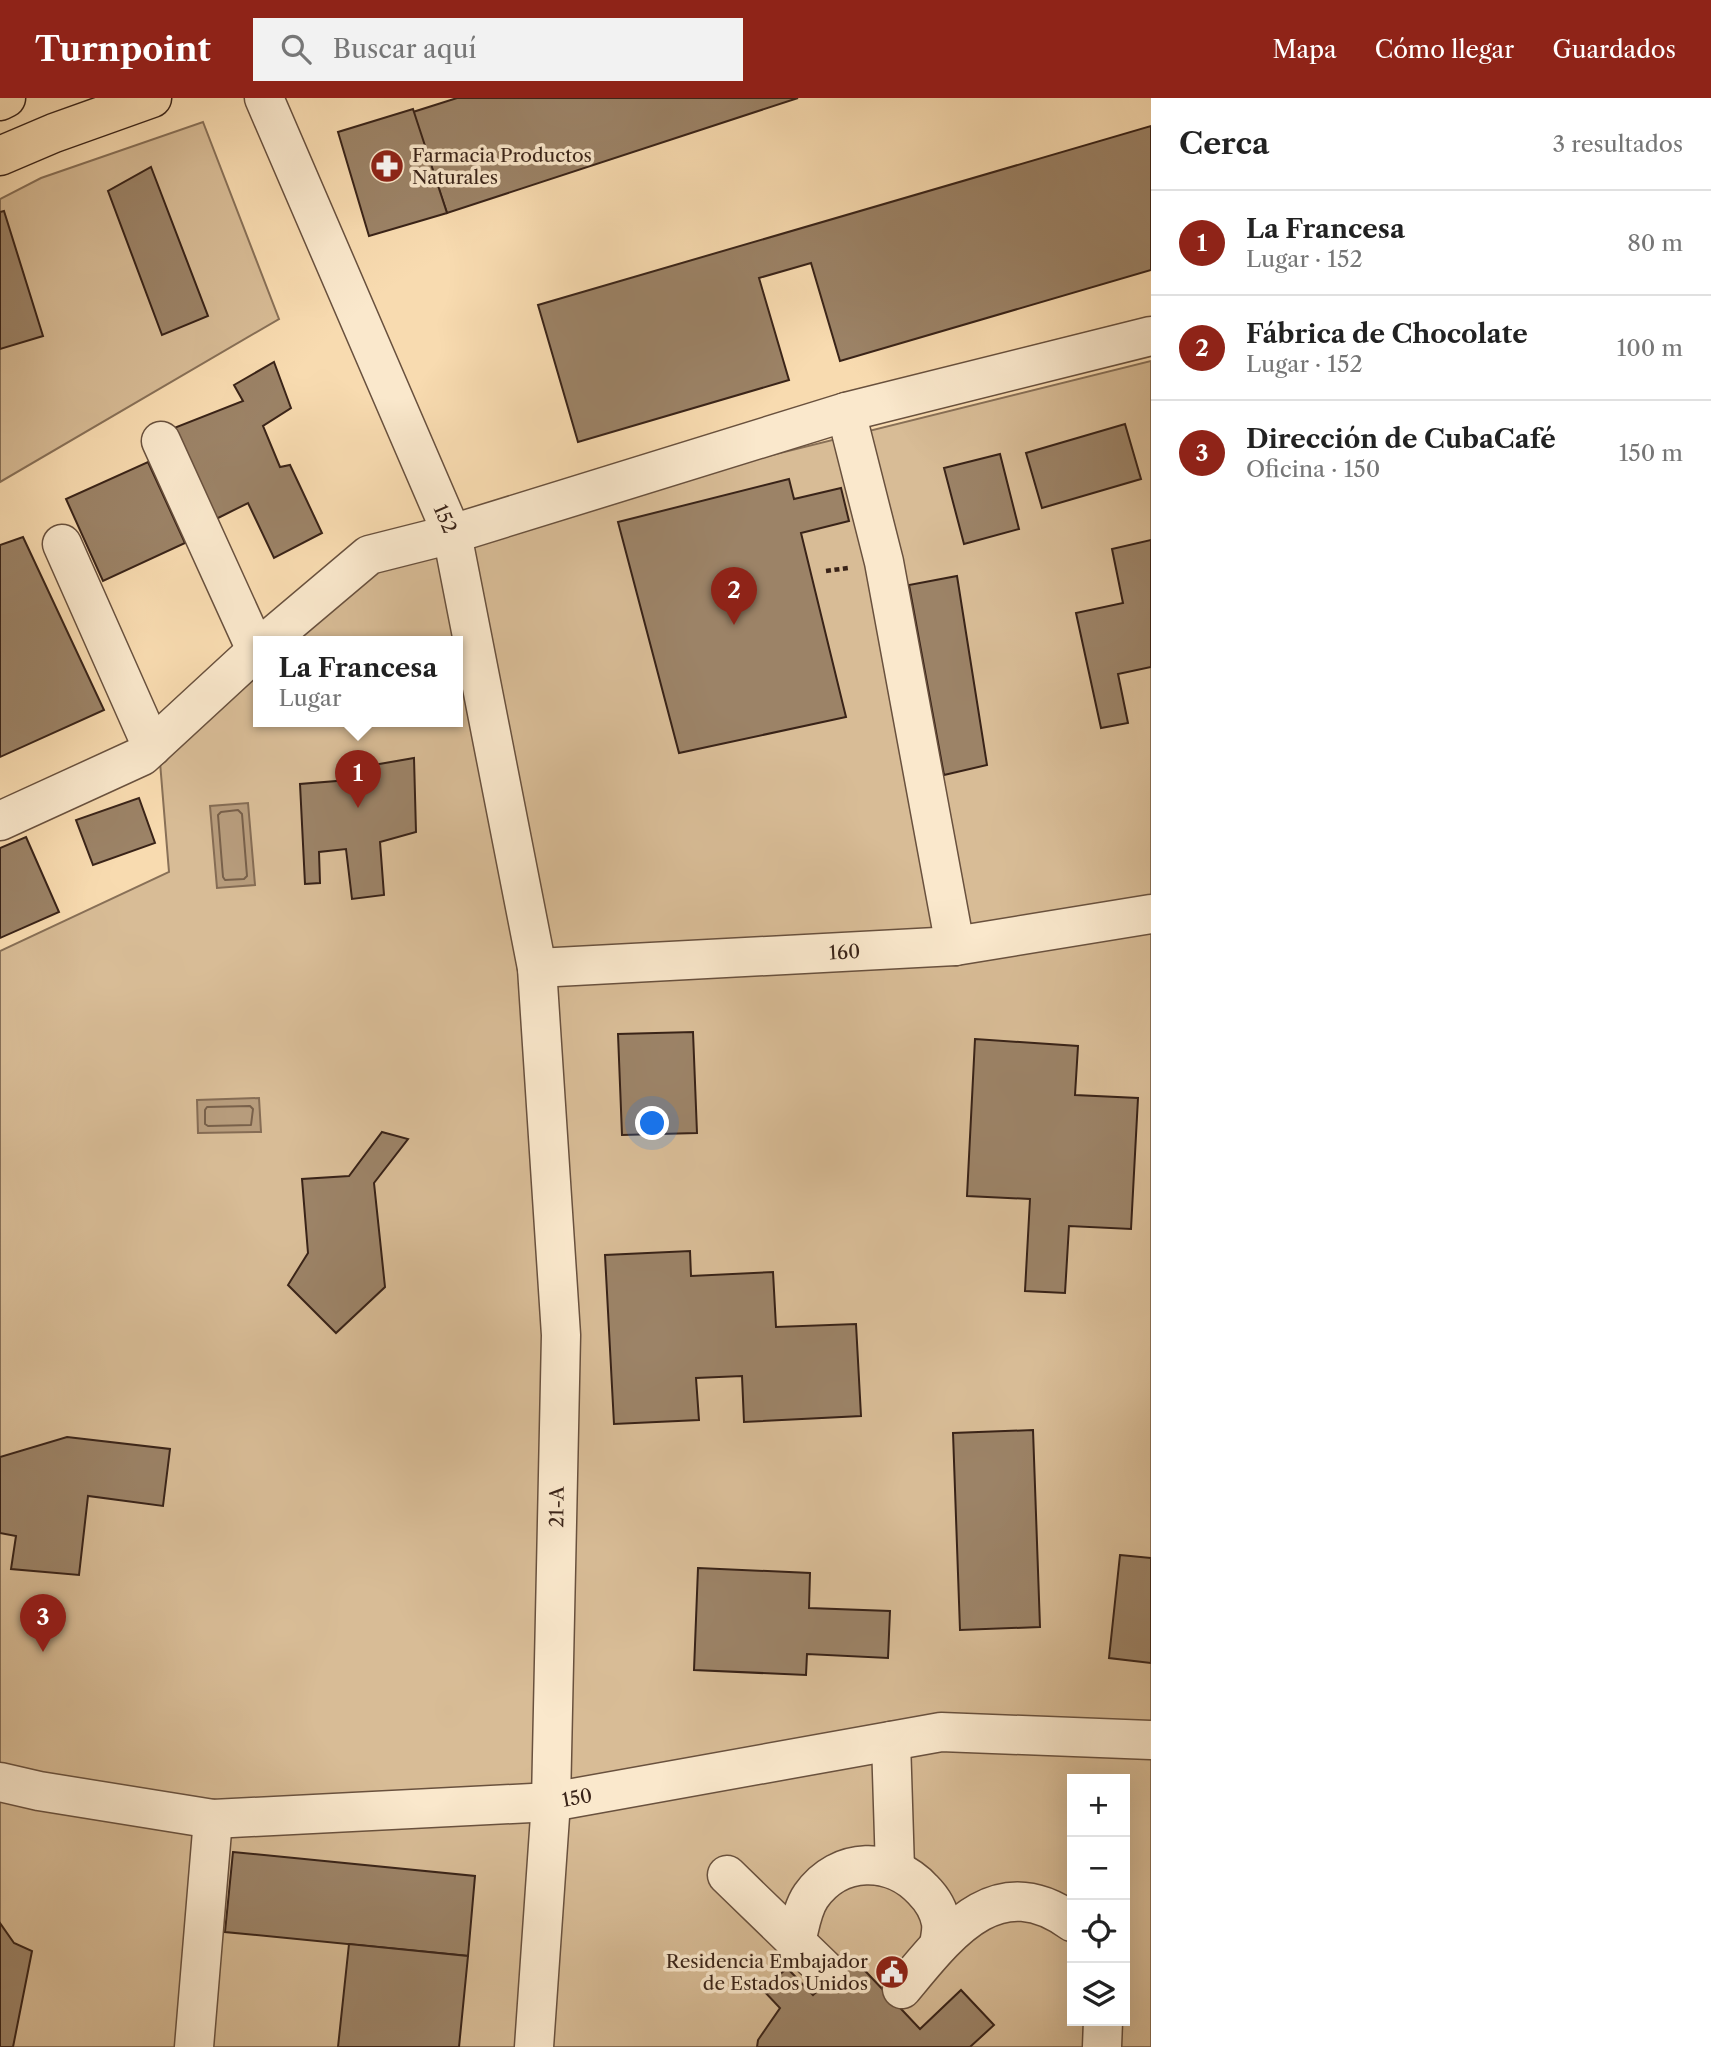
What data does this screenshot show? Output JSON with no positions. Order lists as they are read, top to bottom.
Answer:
{
  "streets": {
    "street": [
      "152",
      "160",
      "21-A",
      "150"
    ]
  },
  "crossings": [
    ["152", "160"],
    ["152", "21-A"],
    ["160", "21-A"],
    ["21-A", "150"]
  ],
  "places": {
    "pharmacy": ["Farmacia Productos Naturales"],
    "public building": ["Residencia Embajador de Estados Unidos"]
  },
  "page": {
    "header": "Turnpoint",
    "search": "Buscar aquí",
    "nav": ["Mapa", "Cómo llegar", "Guardados"],
    "heading": ["Cerca", "3 resultados"],
    "list": [
      {
        "mark": "1",
        "name": "La Francesa",
        "note": "Lugar · 152",
        "value": "80 m"
      },
      {
        "mark": "2",
        "name": "Fábrica de Chocolate",
        "note": "Lugar · 152",
        "value": "100 m"
      },
      {
        "mark": "3",
        "name": "Dirección de CubaCafé",
        "note": "Oficina · 150",
        "value": "150 m"
      }
    ],
    "pins": ["2", "1", "3"],
    "popup": ["La Francesa", "Lugar"],
    "map_buttons": ["+", "−"]
  }
}
